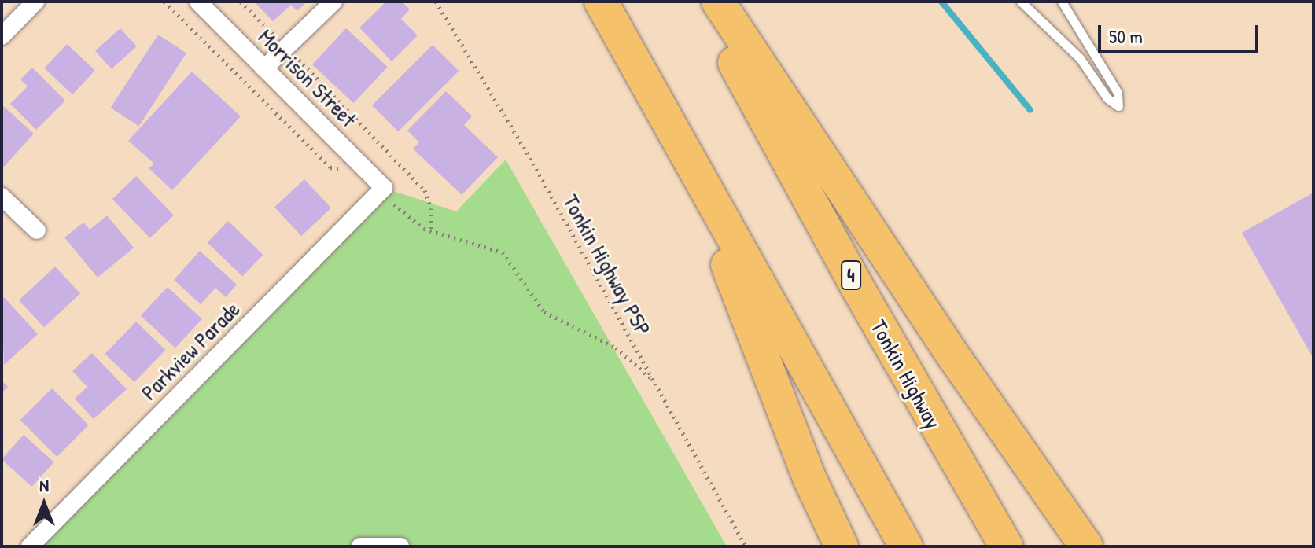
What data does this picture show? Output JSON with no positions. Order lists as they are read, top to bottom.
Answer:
{
  "streets": {
    "highway": ["4", "Tonkin Highway"],
    "street": ["Morrison Street", "Parkview Parade"],
    "path": ["Tonkin Highway PSP"]
  },
  "crossings": [
    ["Morrison Street", "Parkview Parade"]
  ],
  "scale_bar": "50 m",
  "north": "top"
}
